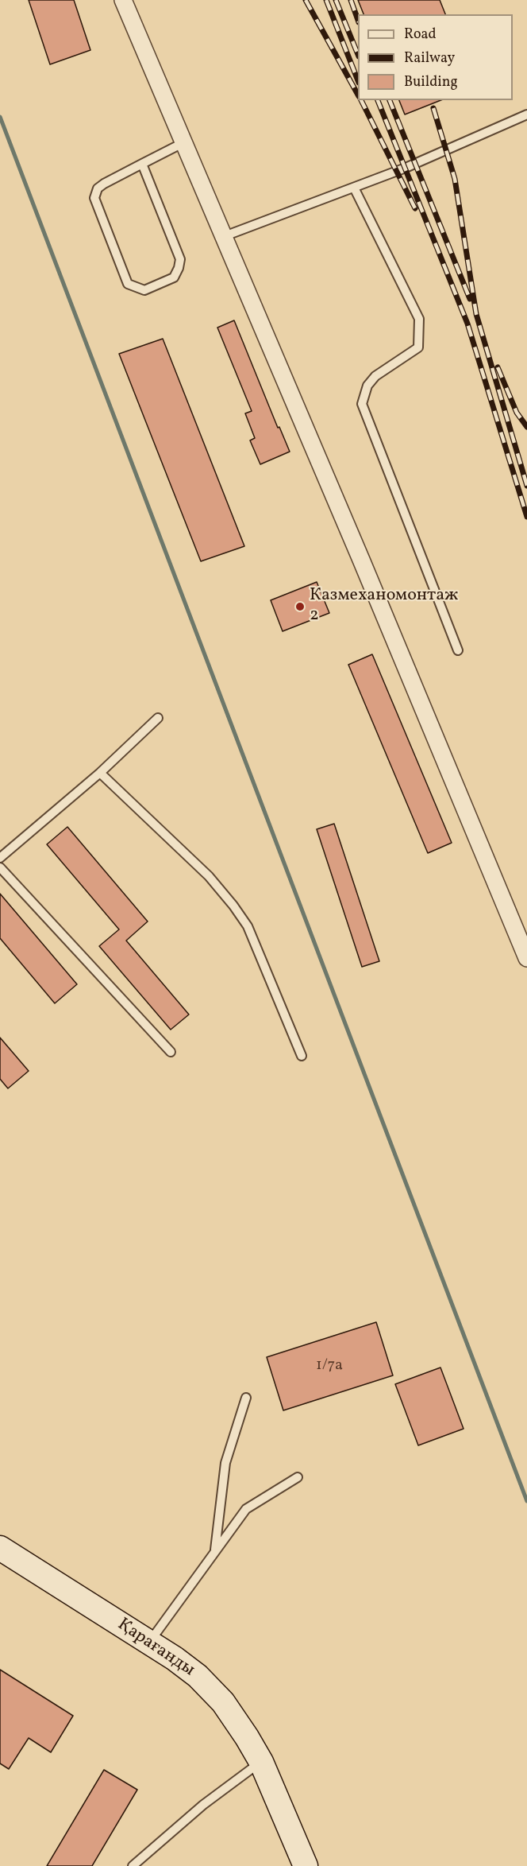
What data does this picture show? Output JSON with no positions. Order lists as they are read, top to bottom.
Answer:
{
  "streets": {
    "main road": ["Қарағанды"]
  },
  "places": ["Казмеханомонтаж 2"],
  "house_numbers": ["1/7а"],
  "legend": ["Road", "Railway", "Building"]
}
